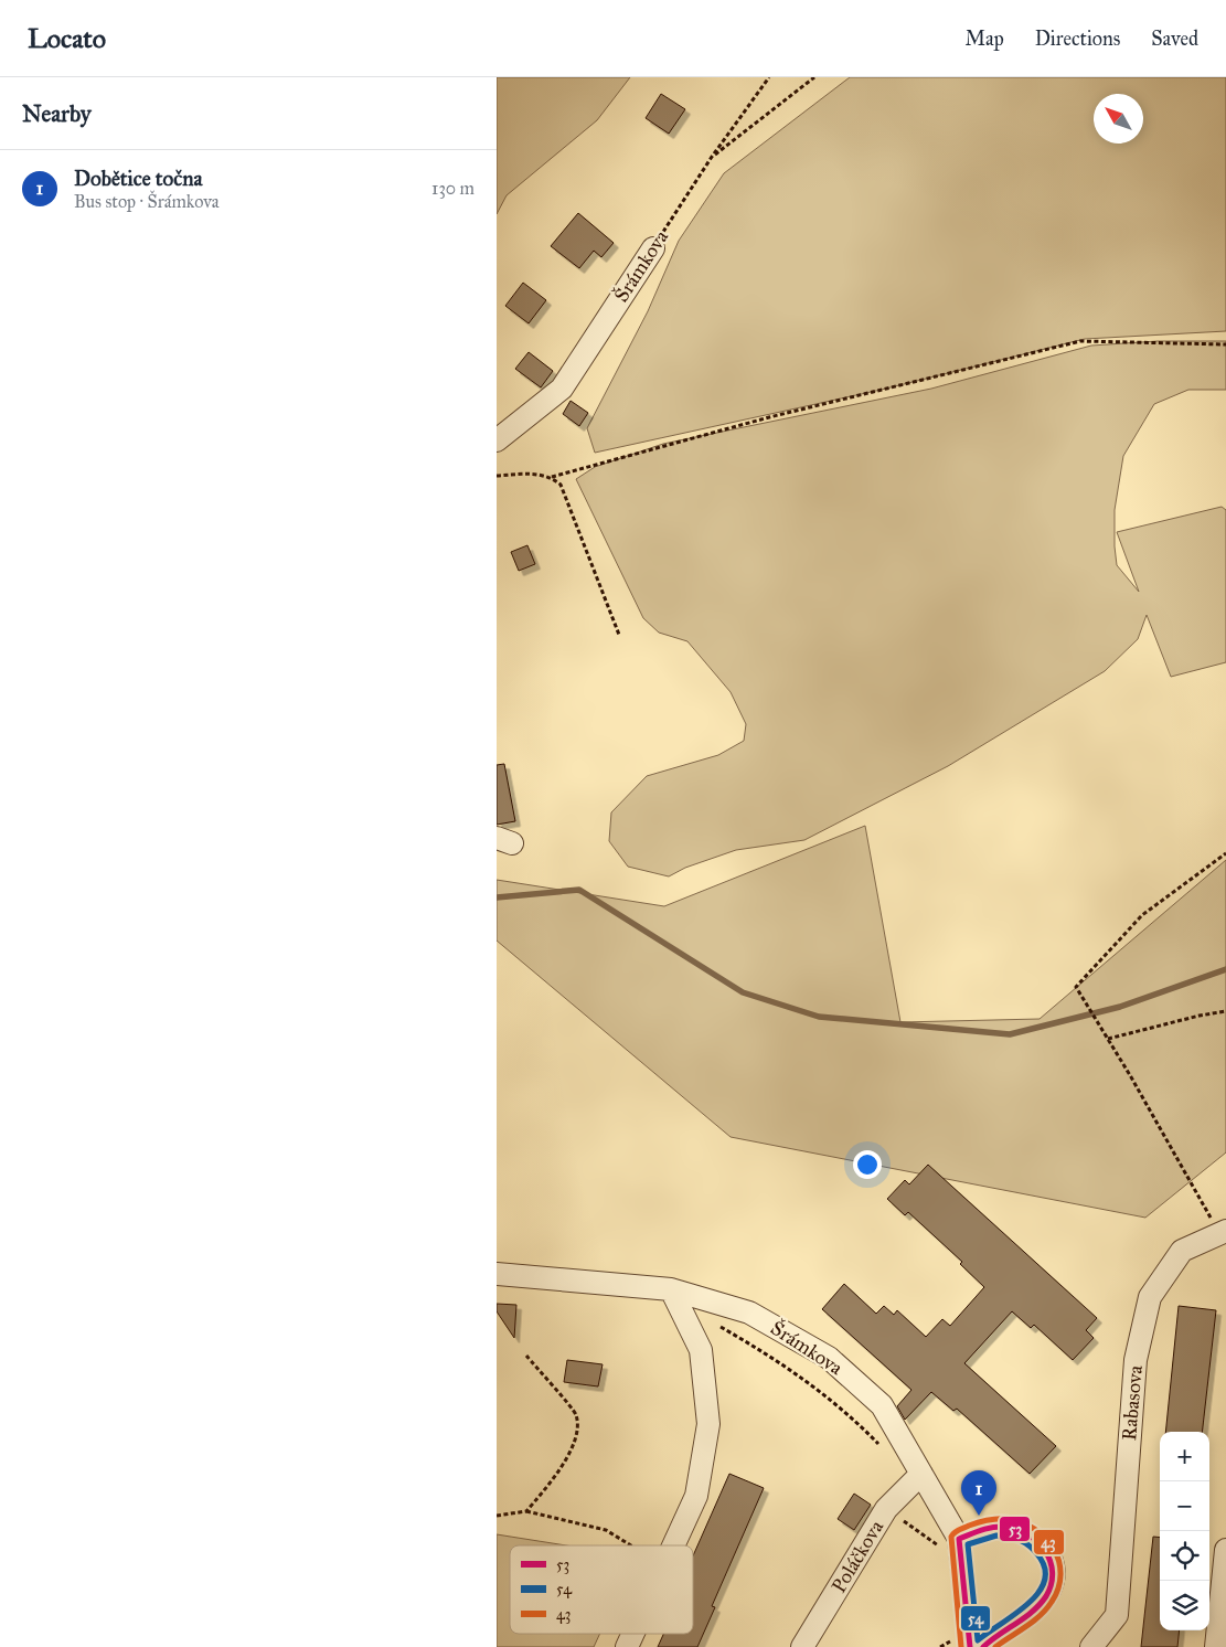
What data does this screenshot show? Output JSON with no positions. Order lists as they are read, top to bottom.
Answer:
{
  "streets": {
    "street": ["Šrámkova", "Rabasova", "Poláčkova"]
  },
  "crossings": [
    ["Šrámkova", "Poláčkova"]
  ],
  "lines": ["transit line 43", "transit line 53", "transit line 54"],
  "legend": ["53", "54", "43"],
  "north": "top left",
  "page": {
    "header": "Locato",
    "nav": ["Map", "Directions", "Saved"],
    "heading": "Nearby",
    "list": [
      {
        "mark": "1",
        "name": "Dobětice točna",
        "note": "Bus stop · Šrámkova",
        "value": "130 m"
      }
    ],
    "map_buttons": ["+", "−"],
    "pins": "1"
  }
}
